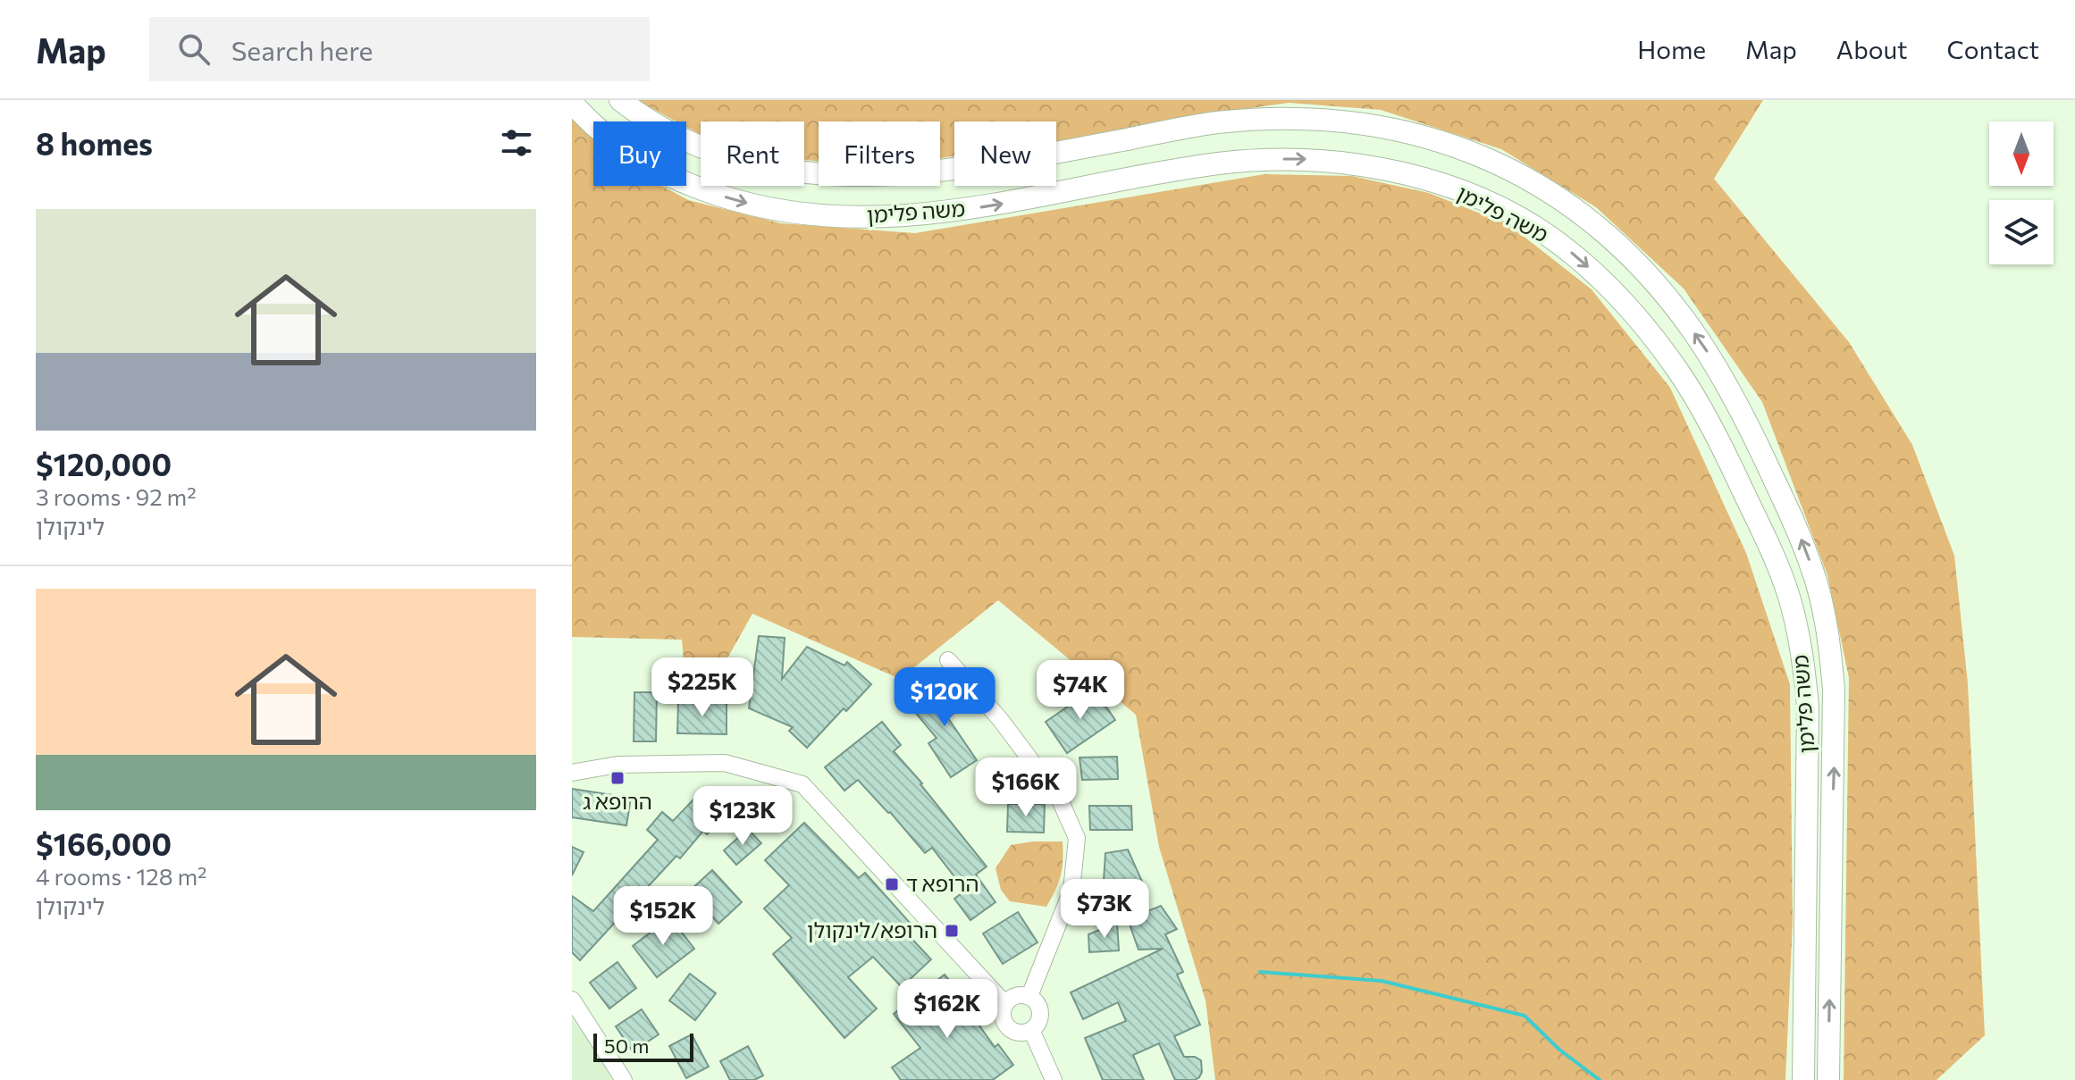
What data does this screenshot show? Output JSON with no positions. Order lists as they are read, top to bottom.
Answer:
{
  "streets": {
    "main road": ["משה פלימן"]
  },
  "places": {
    "transit": ["הרופא ג", "הרופא ד", "הרופא/לינקולן"]
  },
  "scale_bar": "50 m",
  "north": "bottom",
  "page": {
    "header": "Map",
    "search": "Search here",
    "nav": [
      "Home",
      "Map",
      "About",
      "Contact"
    ],
    "heading": "8 homes",
    "chip": [
      "Buy",
      "Rent",
      "Filters",
      "New"
    ],
    "list": [
      {
        "name": "$120,000",
        "note": "3 rooms · 92 m² · לינקולן"
      },
      {
        "name": "$166,000",
        "note": "4 rooms · 128 m² · לינקולן"
      }
    ],
    "price": [
      "$225K",
      "$74K",
      "$120K",
      "$166K",
      "$123K",
      "$73K",
      "$152K",
      "$162K"
    ],
    "scale": "50 m"
  }
}
